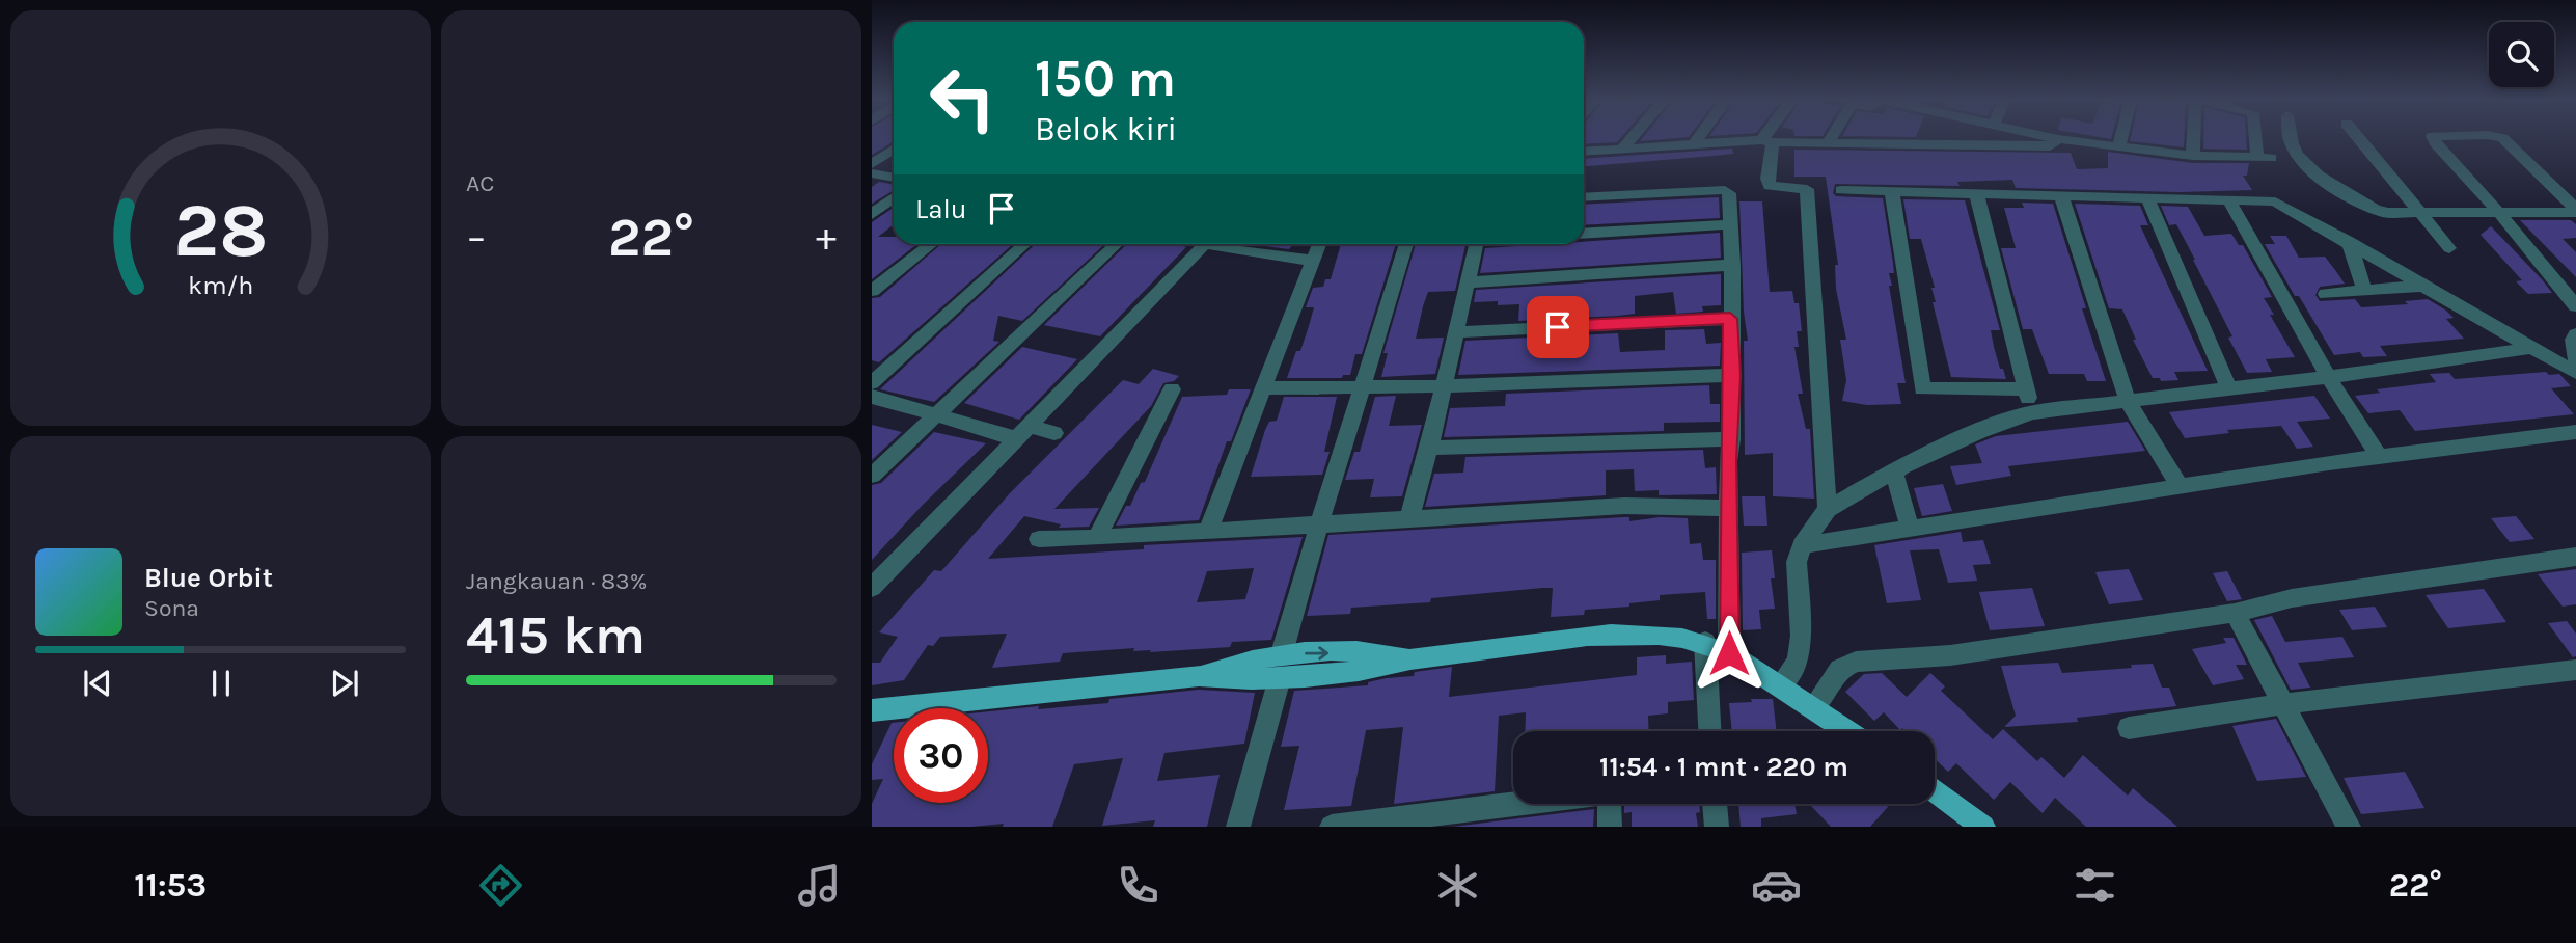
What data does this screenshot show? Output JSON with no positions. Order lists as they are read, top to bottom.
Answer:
{
  "page": {
    "tile": [
      "AC",
      ["Jangkauan · 83%", "415 km"]
    ],
    "turn": ["150 m", "Belok kiri"],
    "then": "Lalu",
    "heat": ["−", "22°", "+"],
    "song": ["Blue Orbit", "Sona"],
    "limit": "30",
    "trip": "11:54 · 1 mnt · 220 m",
    "tabs": ["11:53", "22°"],
    "gauge": ["28", "km/h"]
  }
}
